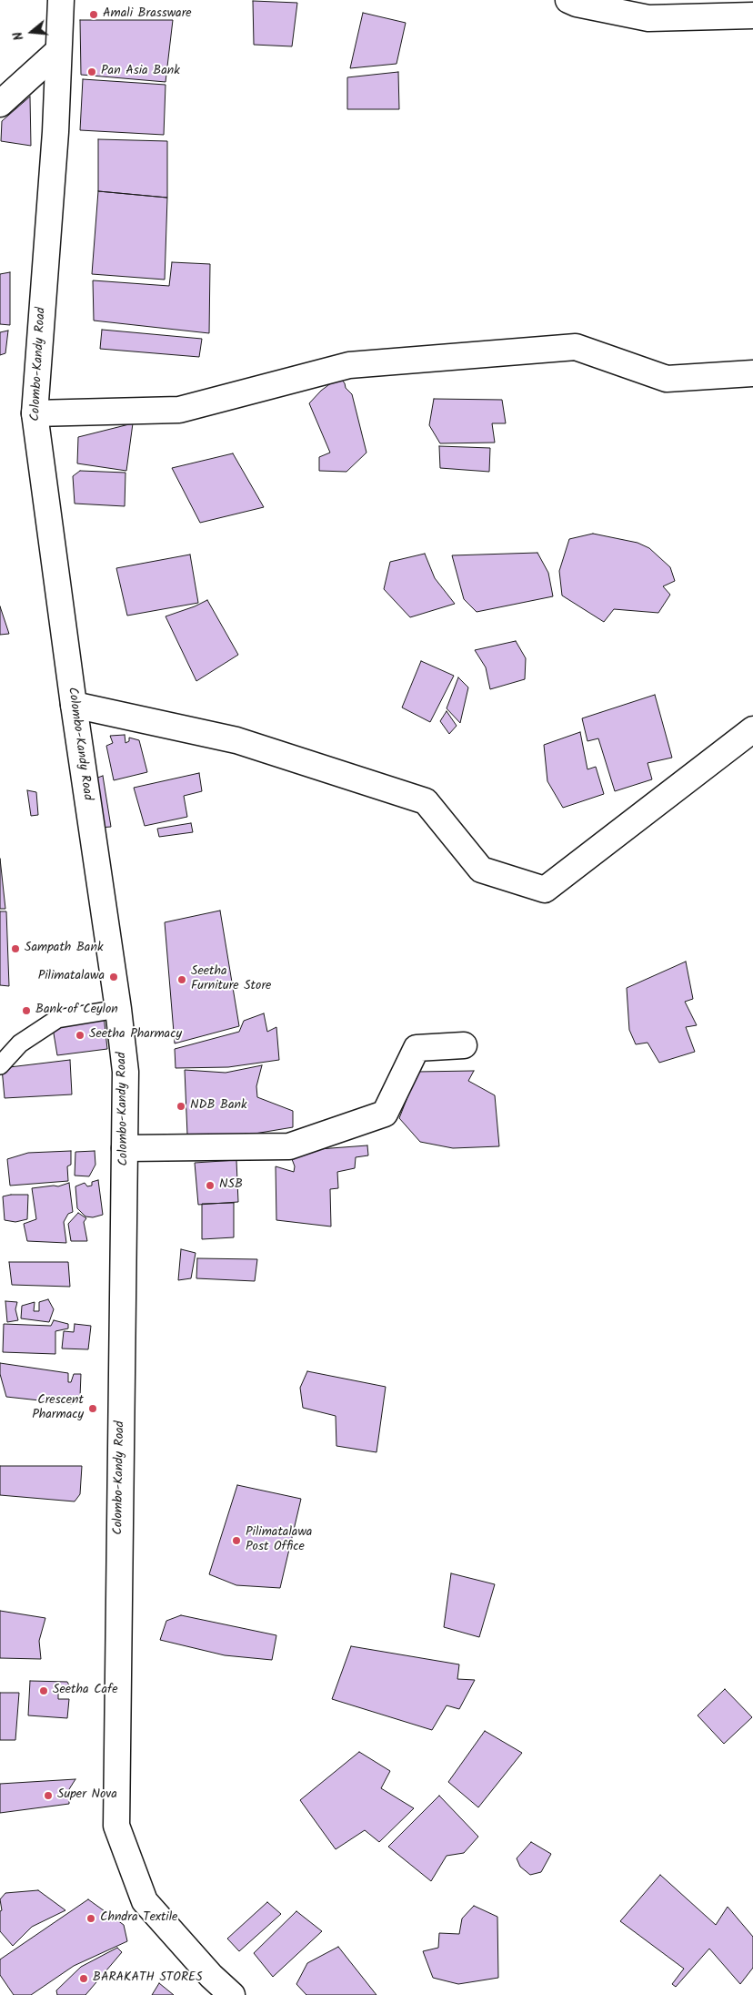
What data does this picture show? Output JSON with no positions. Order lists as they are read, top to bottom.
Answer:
{
  "streets": {
    "main road": ["Colombo-Kandy Road"]
  },
  "places": [
    "Amali Brassware",
    "Pan Asia Bank",
    "Sampath Bank",
    "Pilimatalawa",
    "Seetha Furniture Store",
    "Bank of Ceylon",
    "Seetha Pharmacy",
    "NDB Bank",
    "NSB",
    "Crescent Pharmacy",
    "Pilimatalawa Post Office",
    "Seetha Cafe",
    "Super Nova",
    "Chndra Textile",
    "BARAKATH STORES"
  ],
  "north": "left"
}
